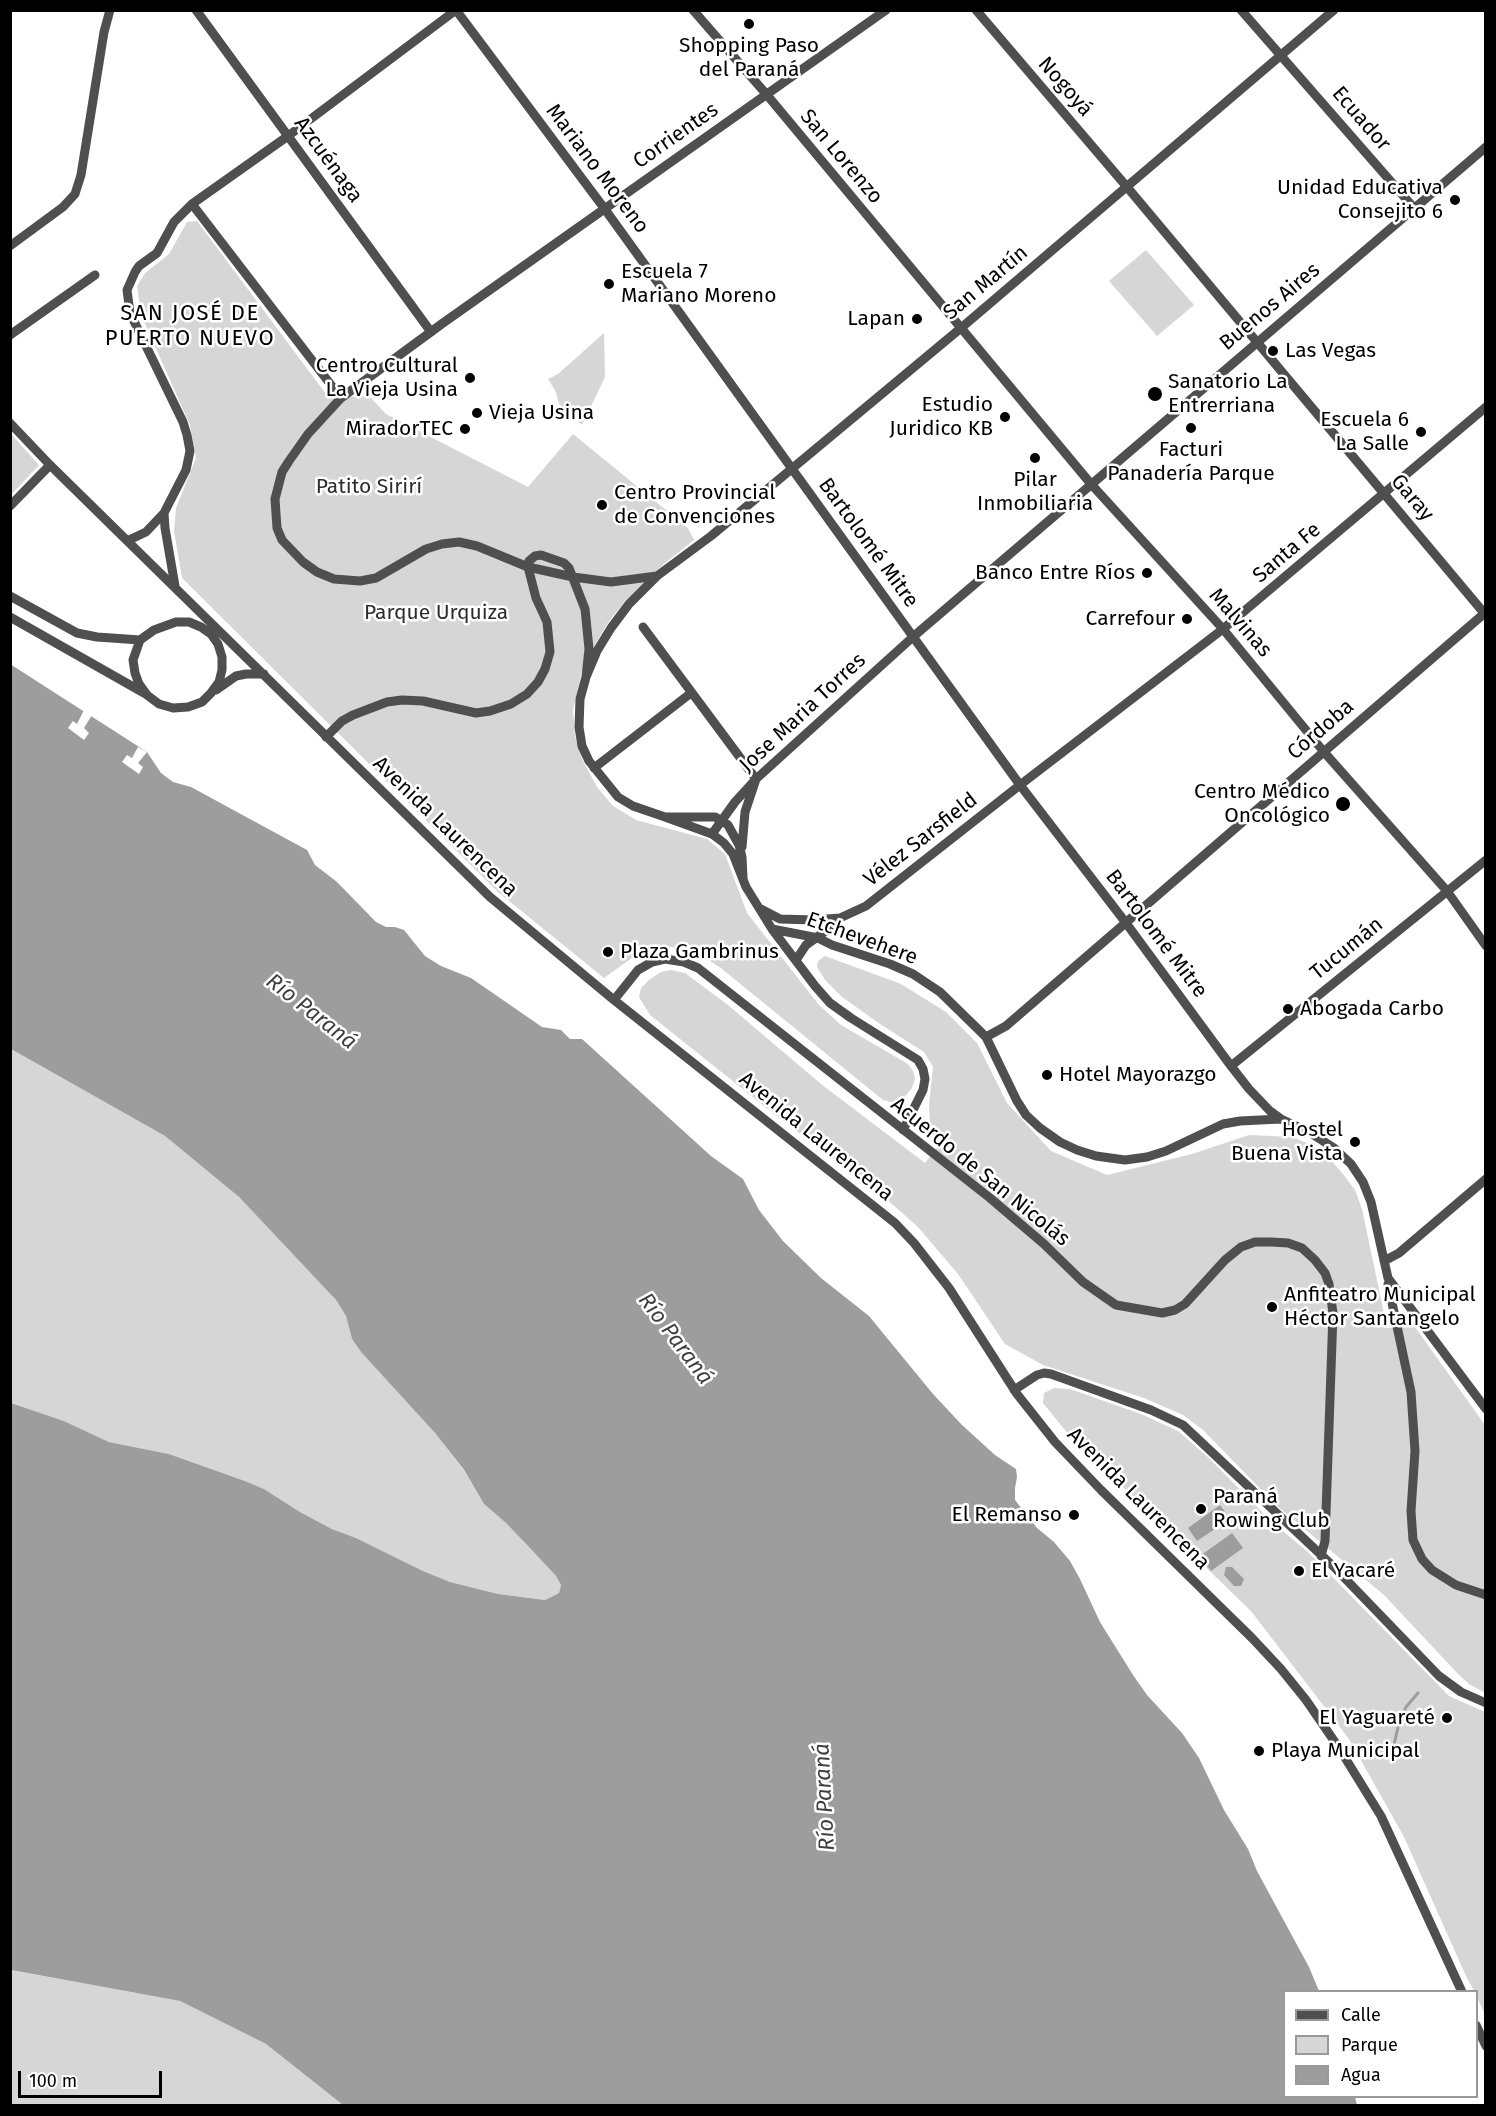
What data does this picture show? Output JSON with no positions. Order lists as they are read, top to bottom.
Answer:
{
  "streets": {
    "street": [
      "Nogoyá",
      "Ecuador",
      "Corrientes",
      "San Lorenzo",
      "Azcuénaga",
      "Mariano Moreno",
      "San Martín",
      "Buenos Aires",
      "Garay",
      "Bartolomé Mitre",
      "Santa Fe",
      "Malvinas",
      "Jose Maria Torres",
      "Córdoba",
      "Avenida Laurencena",
      "Vélez Sarsfield",
      "Etchevehere",
      "Tucumán",
      "Acuerdo de San Nicolás"
    ]
  },
  "crossings": [
    ["Nogoyá", "San Martín"],
    ["Nogoyá", "Garay"],
    ["Ecuador", "San Martín"],
    ["Ecuador", "Buenos Aires"],
    ["Corrientes", "San Lorenzo"],
    ["Corrientes", "Azcuénaga"],
    ["Corrientes", "Mariano Moreno"],
    ["San Lorenzo", "San Martín"],
    ["San Lorenzo", "Malvinas"],
    ["Mariano Moreno", "San Martín"],
    ["Mariano Moreno", "Bartolomé Mitre"],
    ["San Martín", "Garay"],
    ["San Martín", "Bartolomé Mitre"],
    ["San Martín", "Malvinas"],
    ["Buenos Aires", "Garay"],
    ["Buenos Aires", "Bartolomé Mitre"],
    ["Buenos Aires", "Malvinas"],
    ["Buenos Aires", "Jose Maria Torres"],
    ["Garay", "Santa Fe"],
    ["Garay", "Córdoba"],
    ["Bartolomé Mitre", "Santa Fe"],
    ["Bartolomé Mitre", "Jose Maria Torres"],
    ["Bartolomé Mitre", "Córdoba"],
    ["Bartolomé Mitre", "Vélez Sarsfield"],
    ["Bartolomé Mitre", "Etchevehere"],
    ["Bartolomé Mitre", "Tucumán"],
    ["Santa Fe", "Malvinas"],
    ["Santa Fe", "Vélez Sarsfield"],
    ["Malvinas", "Córdoba"],
    ["Malvinas", "Tucumán"],
    ["Córdoba", "Etchevehere"],
    ["Avenida Laurencena", "Acuerdo de San Nicolás"],
    ["Vélez Sarsfield", "Etchevehere"],
    ["Etchevehere", "Acuerdo de San Nicolás"]
  ],
  "districts": ["SAN JOSÉ DE PUERTO NUEVO"],
  "water": ["Río Paraná"],
  "parks": ["Patito Sirirí", "Parque Urquiza"],
  "places": [
    "Shopping Paso del Paraná",
    "Unidad Educativa Consejito 6",
    "Escuela 7 Mariano Moreno",
    "Lapan",
    "Las Vegas",
    "Centro Cultural La Vieja Usina",
    "Sanatorio La Entrerriana",
    "Vieja Usina",
    "Estudio Juridico KB",
    "Facturi Panadería Parque",
    "MiradorTEC",
    "Escuela 6 La Salle",
    "Pilar Inmobiliaria",
    "Centro Provincial de Convenciones",
    "Banco Entre Ríos",
    "Carrefour",
    "Centro Médico Oncológico",
    "Plaza Gambrinus",
    "Abogada Carbo",
    "Hotel Mayorazgo",
    "Hostel Buena Vista",
    "Anfiteatro Municipal Héctor Santangelo",
    "Paraná Rowing Club",
    "El Remanso",
    "El Yacaré",
    "El Yaguareté",
    "Playa Municipal"
  ],
  "legend": ["Calle", "Parque", "Agua"],
  "scale_bar": "100 m"
}
